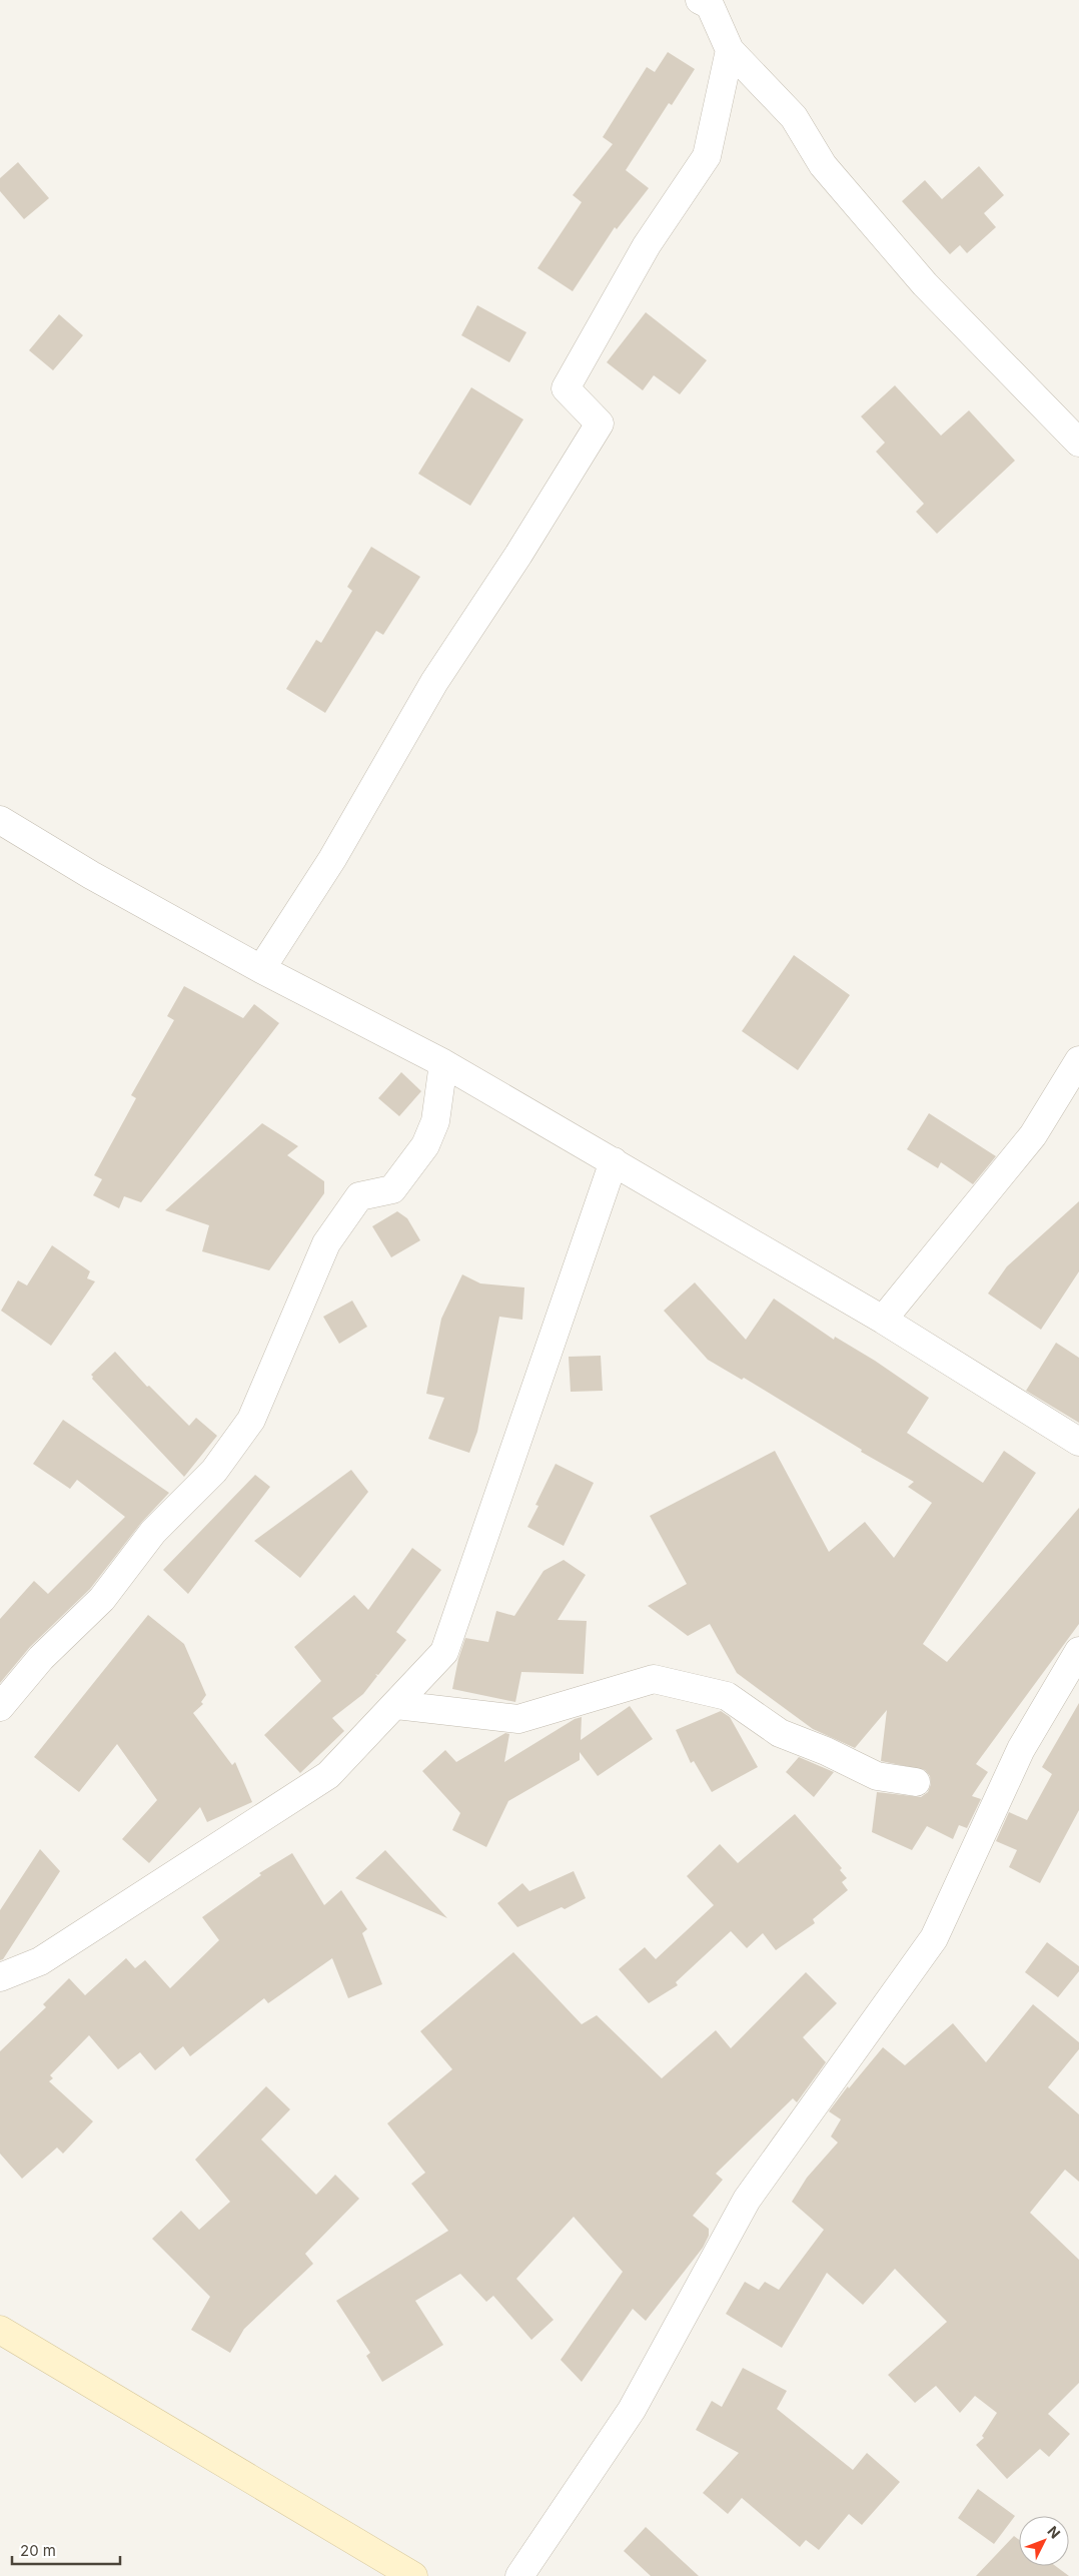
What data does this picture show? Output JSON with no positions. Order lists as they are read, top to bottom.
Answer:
{
  "scale_bar": "20 m",
  "north": "top right"
}
